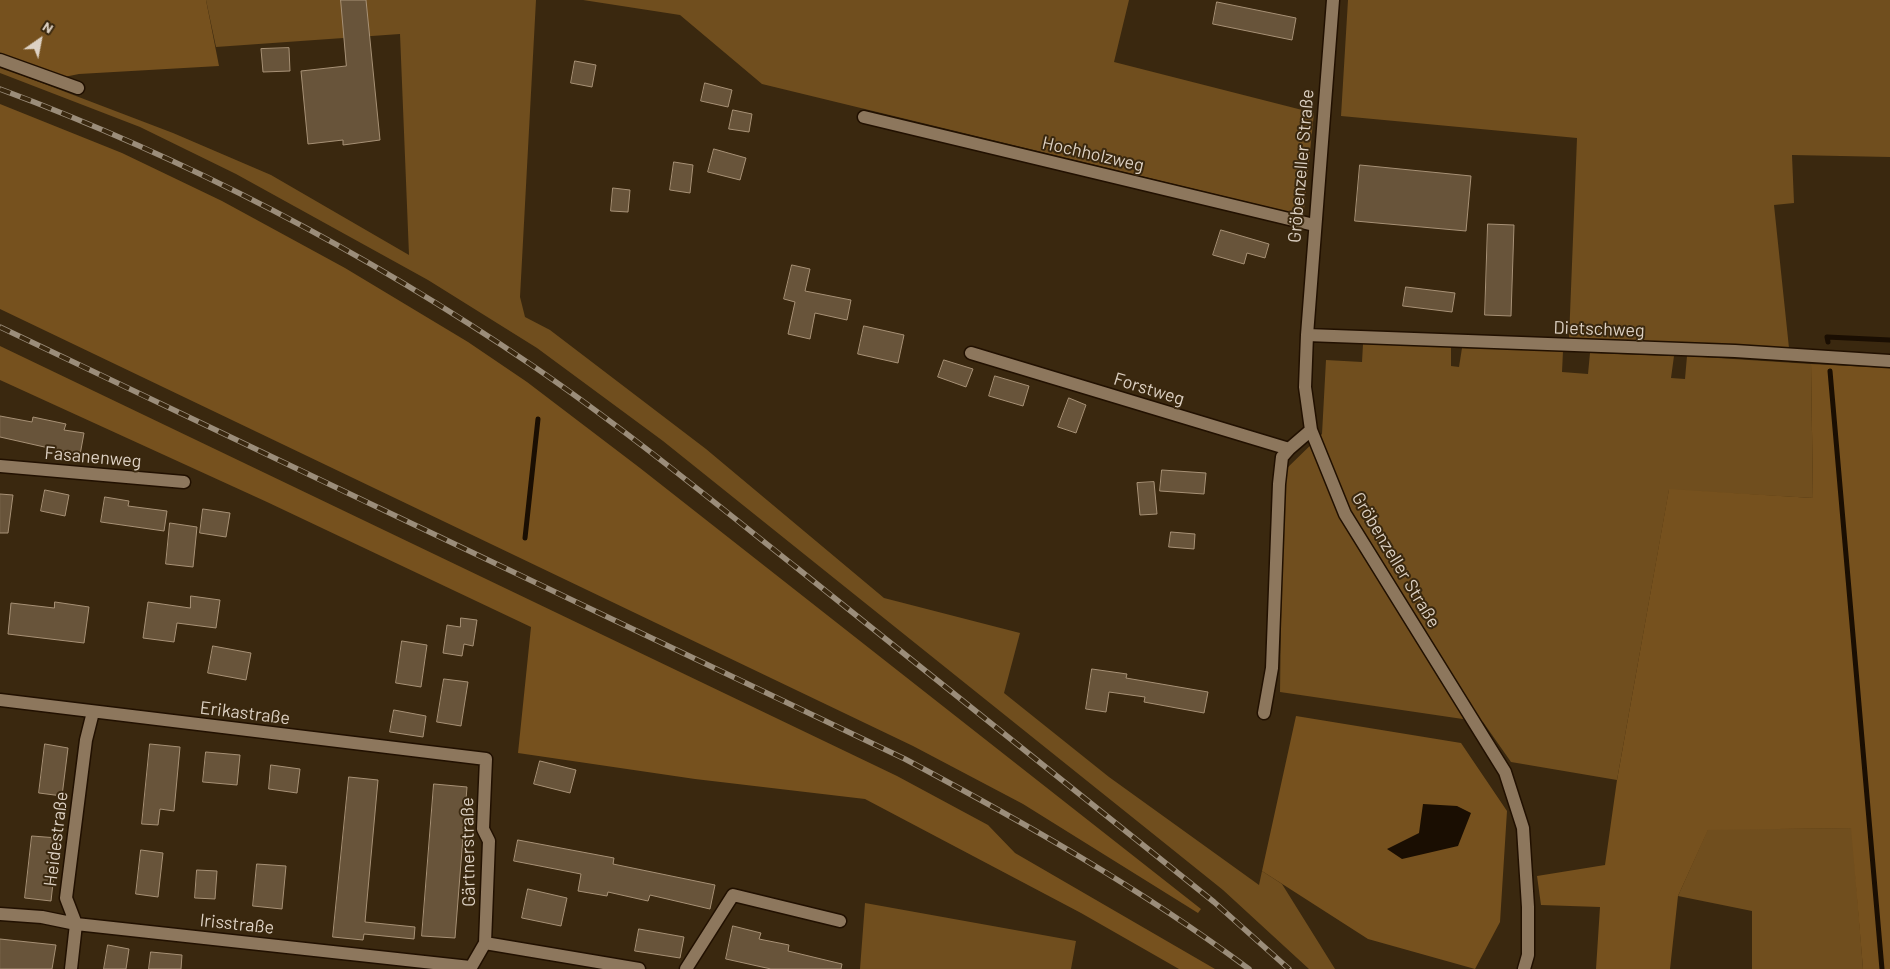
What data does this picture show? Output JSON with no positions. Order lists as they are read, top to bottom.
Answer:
{
  "streets": {
    "street": [
      "Hochholzweg",
      "Gröbenzeller Straße",
      "Dietschweg",
      "Forstweg",
      "Fasanenweg",
      "Erikastraße",
      "Heidestraße",
      "Gärtnerstraße",
      "Irisstraße"
    ]
  },
  "crossings": [
    ["Hochholzweg", "Gröbenzeller Straße"],
    ["Gröbenzeller Straße", "Dietschweg"],
    ["Erikastraße", "Heidestraße"],
    ["Erikastraße", "Gärtnerstraße"],
    ["Heidestraße", "Irisstraße"],
    ["Gärtnerstraße", "Irisstraße"]
  ],
  "north": "top right"
}
